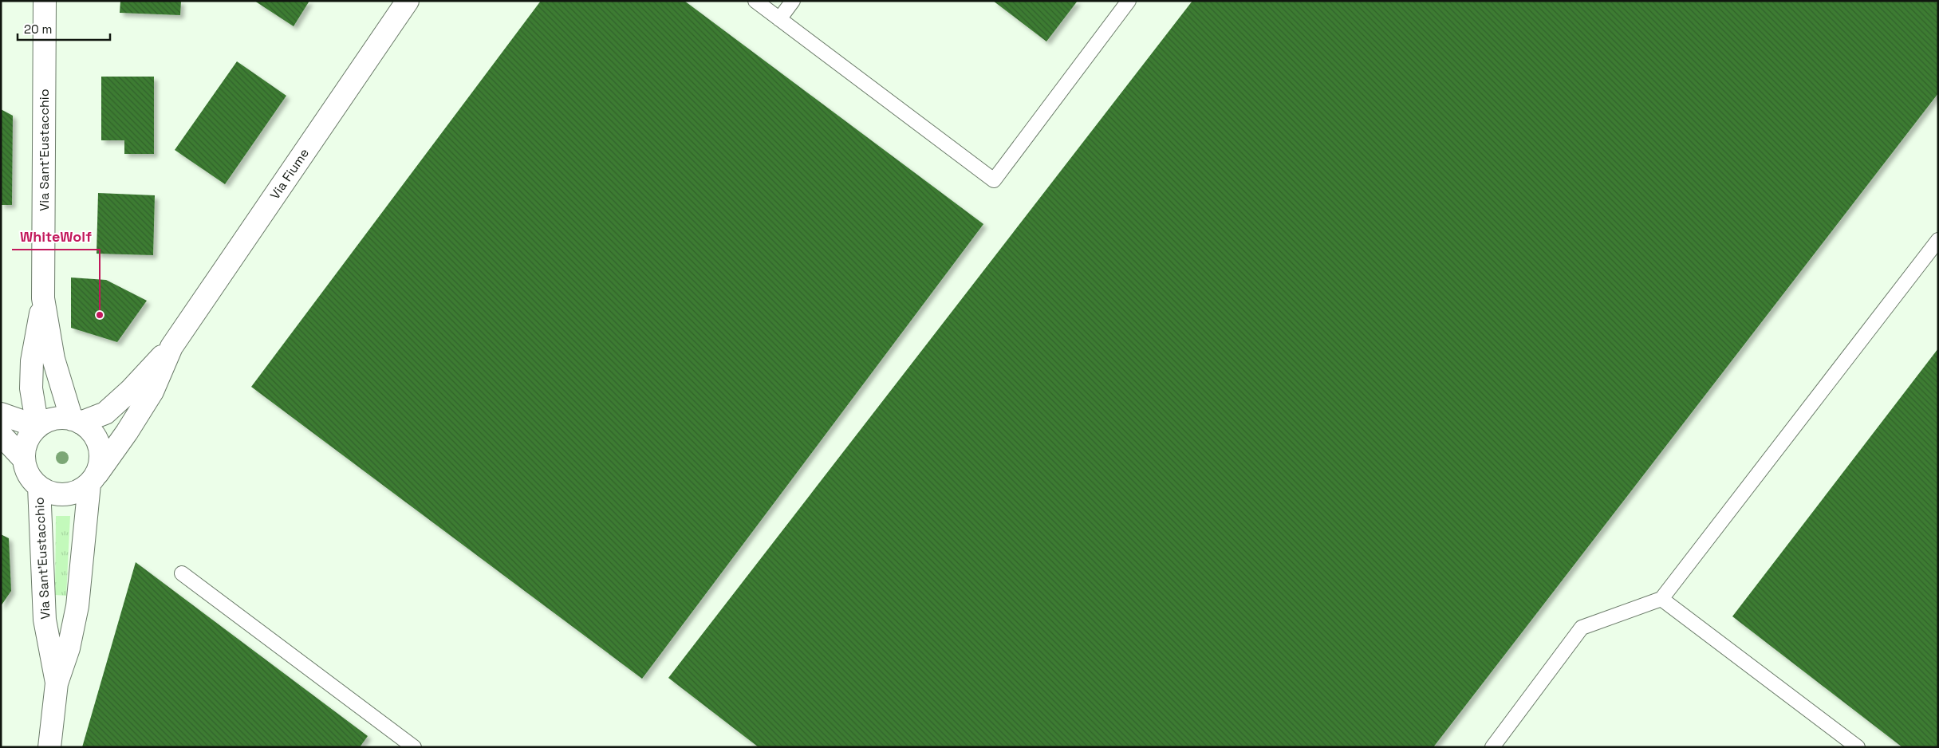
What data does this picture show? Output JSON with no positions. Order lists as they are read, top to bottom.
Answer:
{
  "streets": {
    "street": ["Via Sant'Eustacchio", "Via Fiume"]
  },
  "crossings": [
    ["Via Sant'Eustacchio", "Via Fiume"]
  ],
  "places": ["WhiteWolf"],
  "scale_bar": "20 m"
}
